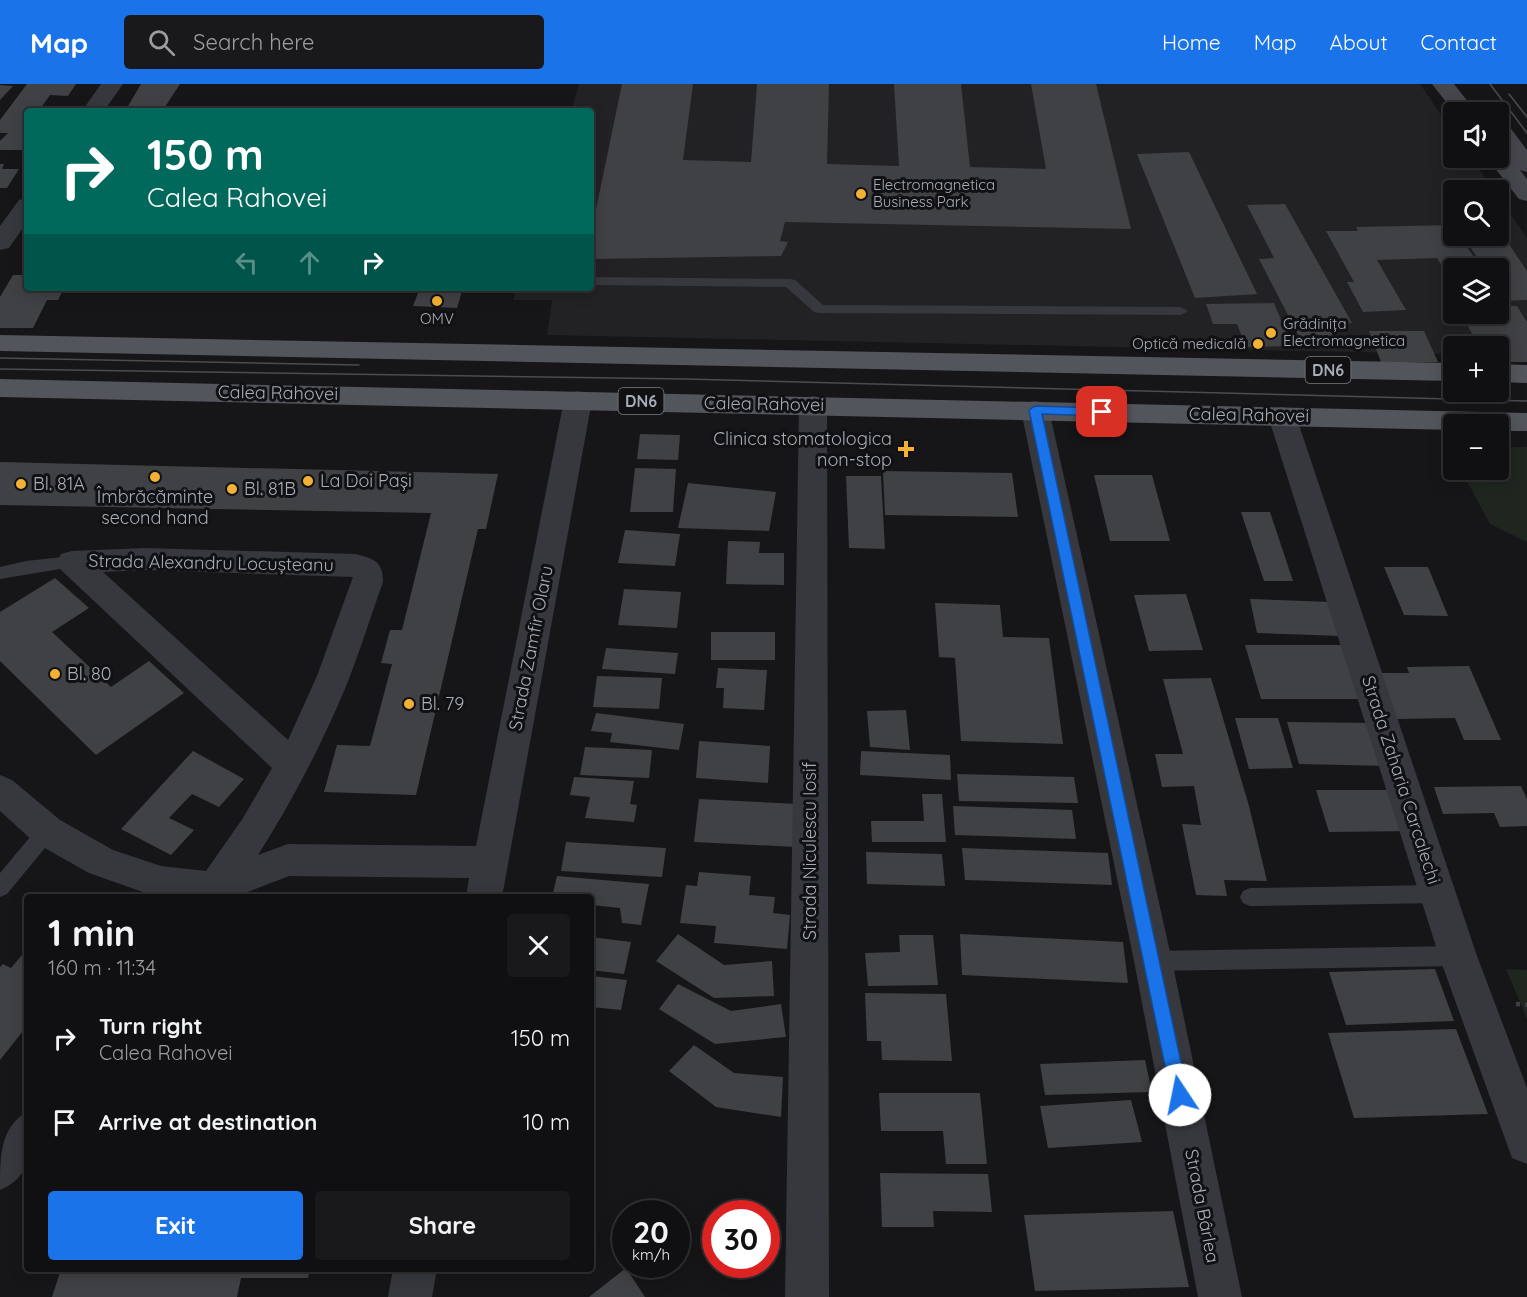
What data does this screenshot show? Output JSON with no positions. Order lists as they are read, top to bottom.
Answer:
{
  "streets": {
    "main road": ["DN6", "Calea Rahovei"],
    "street": [
      "Strada Alexandru Locușteanu",
      "Strada Zamfir Olaru",
      "Strada Zaharia Carcalechi",
      "Strada Niculescu Iosif",
      "Strada Bârlea"
    ]
  },
  "crossings": [
    ["Calea Rahovei", "Strada Zamfir Olaru"],
    ["Calea Rahovei", "Strada Zaharia Carcalechi"],
    ["Calea Rahovei", "Strada Niculescu Iosif"],
    ["Calea Rahovei", "Strada Bârlea"]
  ],
  "places": {
    "other": [
      "Electromagnetica Business Park",
      "OMV",
      "Grădinița Electromagnetica",
      "Optică medicală",
      "Îmbrăcăminte second hand",
      "La Doi Pași",
      "Bl. 81A",
      "Bl. 81B",
      "Bl. 80",
      "Bl. 79"
    ],
    "health": ["Clinica stomatologica non-stop"]
  },
  "page": {
    "header": "Map",
    "search": "Search here",
    "nav": [
      "Home",
      "Map",
      "About",
      "Contact"
    ],
    "map_buttons": ["+", "−"],
    "turn": ["150 m", "Calea Rahovei"],
    "heading": ["1 min", "160 m · 11:34"],
    "list": [
      {
        "name": "Turn right",
        "note": "Calea Rahovei",
        "value": "150 m"
      },
      {
        "name": "Arrive at destination",
        "value": "10 m"
      }
    ],
    "buttons": ["Exit", "Share"],
    "speed": "20 km/h",
    "limit": "30"
  }
}
